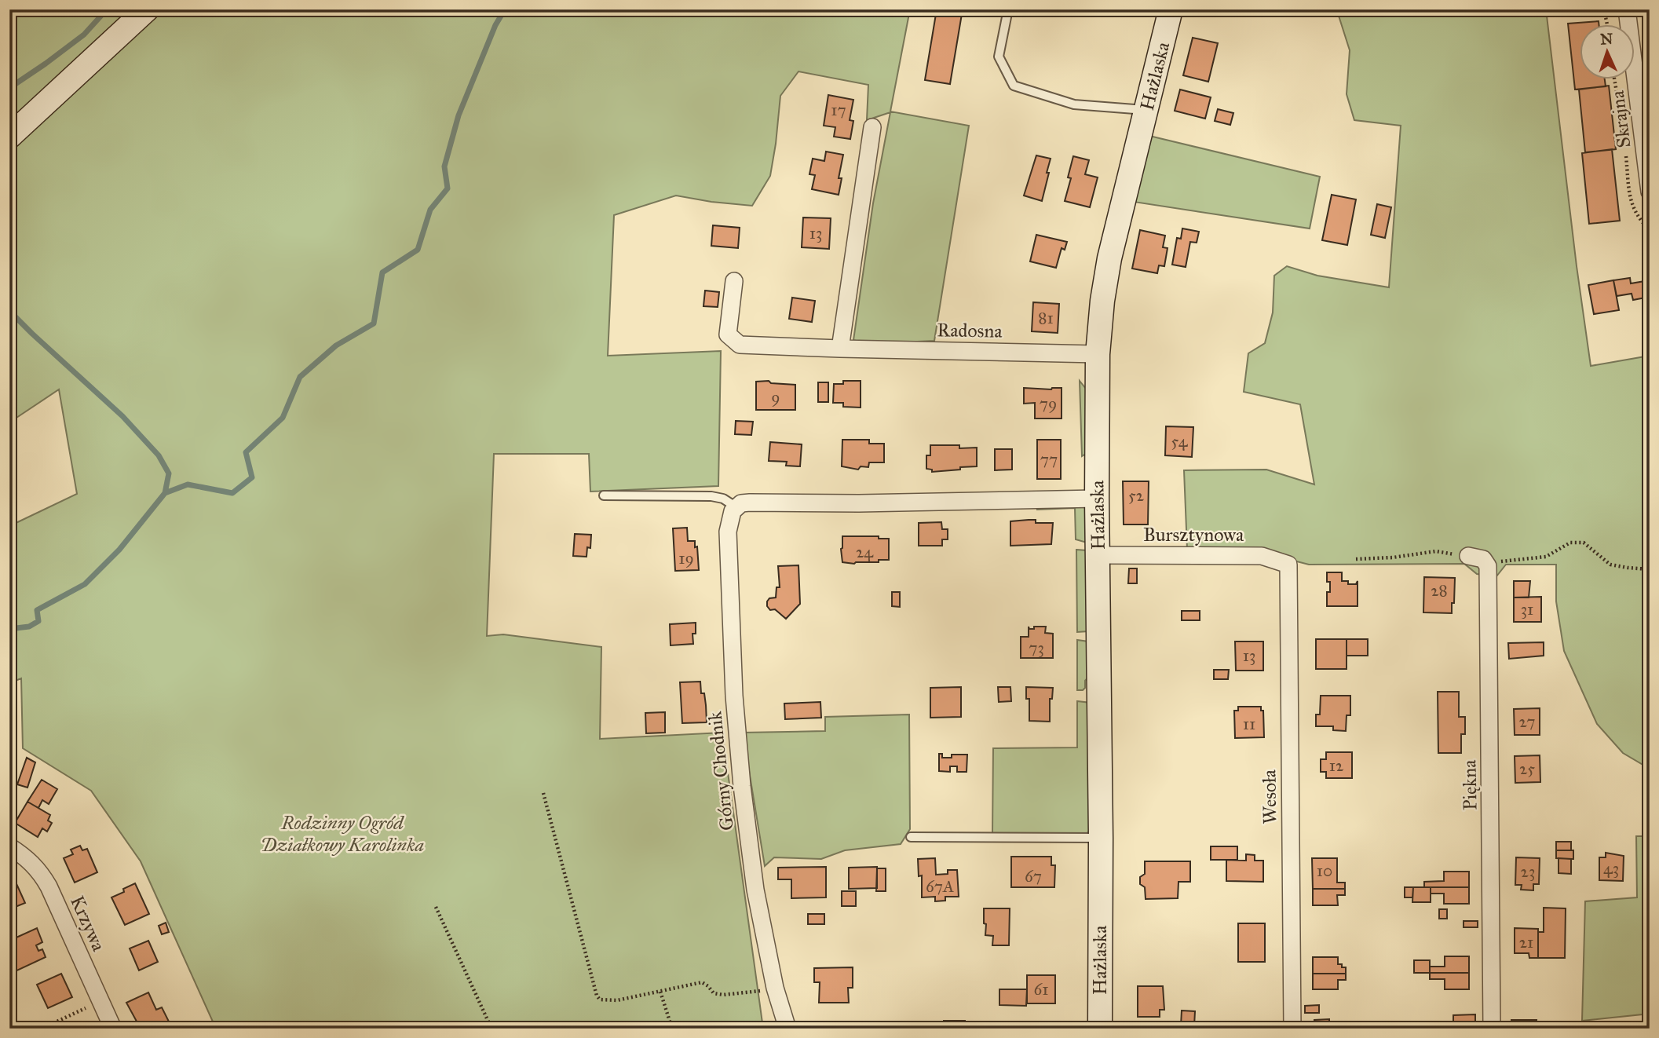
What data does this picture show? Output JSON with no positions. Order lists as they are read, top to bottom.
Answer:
{
  "streets": {
    "street": [
      "Hażlaska",
      "Skrajna",
      "Radosna",
      "Bursztynowa",
      "Górny Chodnik",
      "Piękna",
      "Wesoła",
      "Krzywa"
    ]
  },
  "crossings": [
    ["Hażlaska", "Radosna"],
    ["Hażlaska", "Bursztynowa"],
    ["Bursztynowa", "Wesoła"]
  ],
  "parks": ["Rodzinny Ogród Działkowy Karolinka"],
  "house_numbers": [
    "17",
    "13",
    "81",
    "9",
    "79",
    "54",
    "77",
    "52",
    "24",
    "19",
    "28",
    "31",
    "73",
    "13",
    "27",
    "11",
    "12",
    "25",
    "43",
    "10",
    "23",
    "67",
    "67A",
    "21",
    "61"
  ],
  "north": "top"
}
